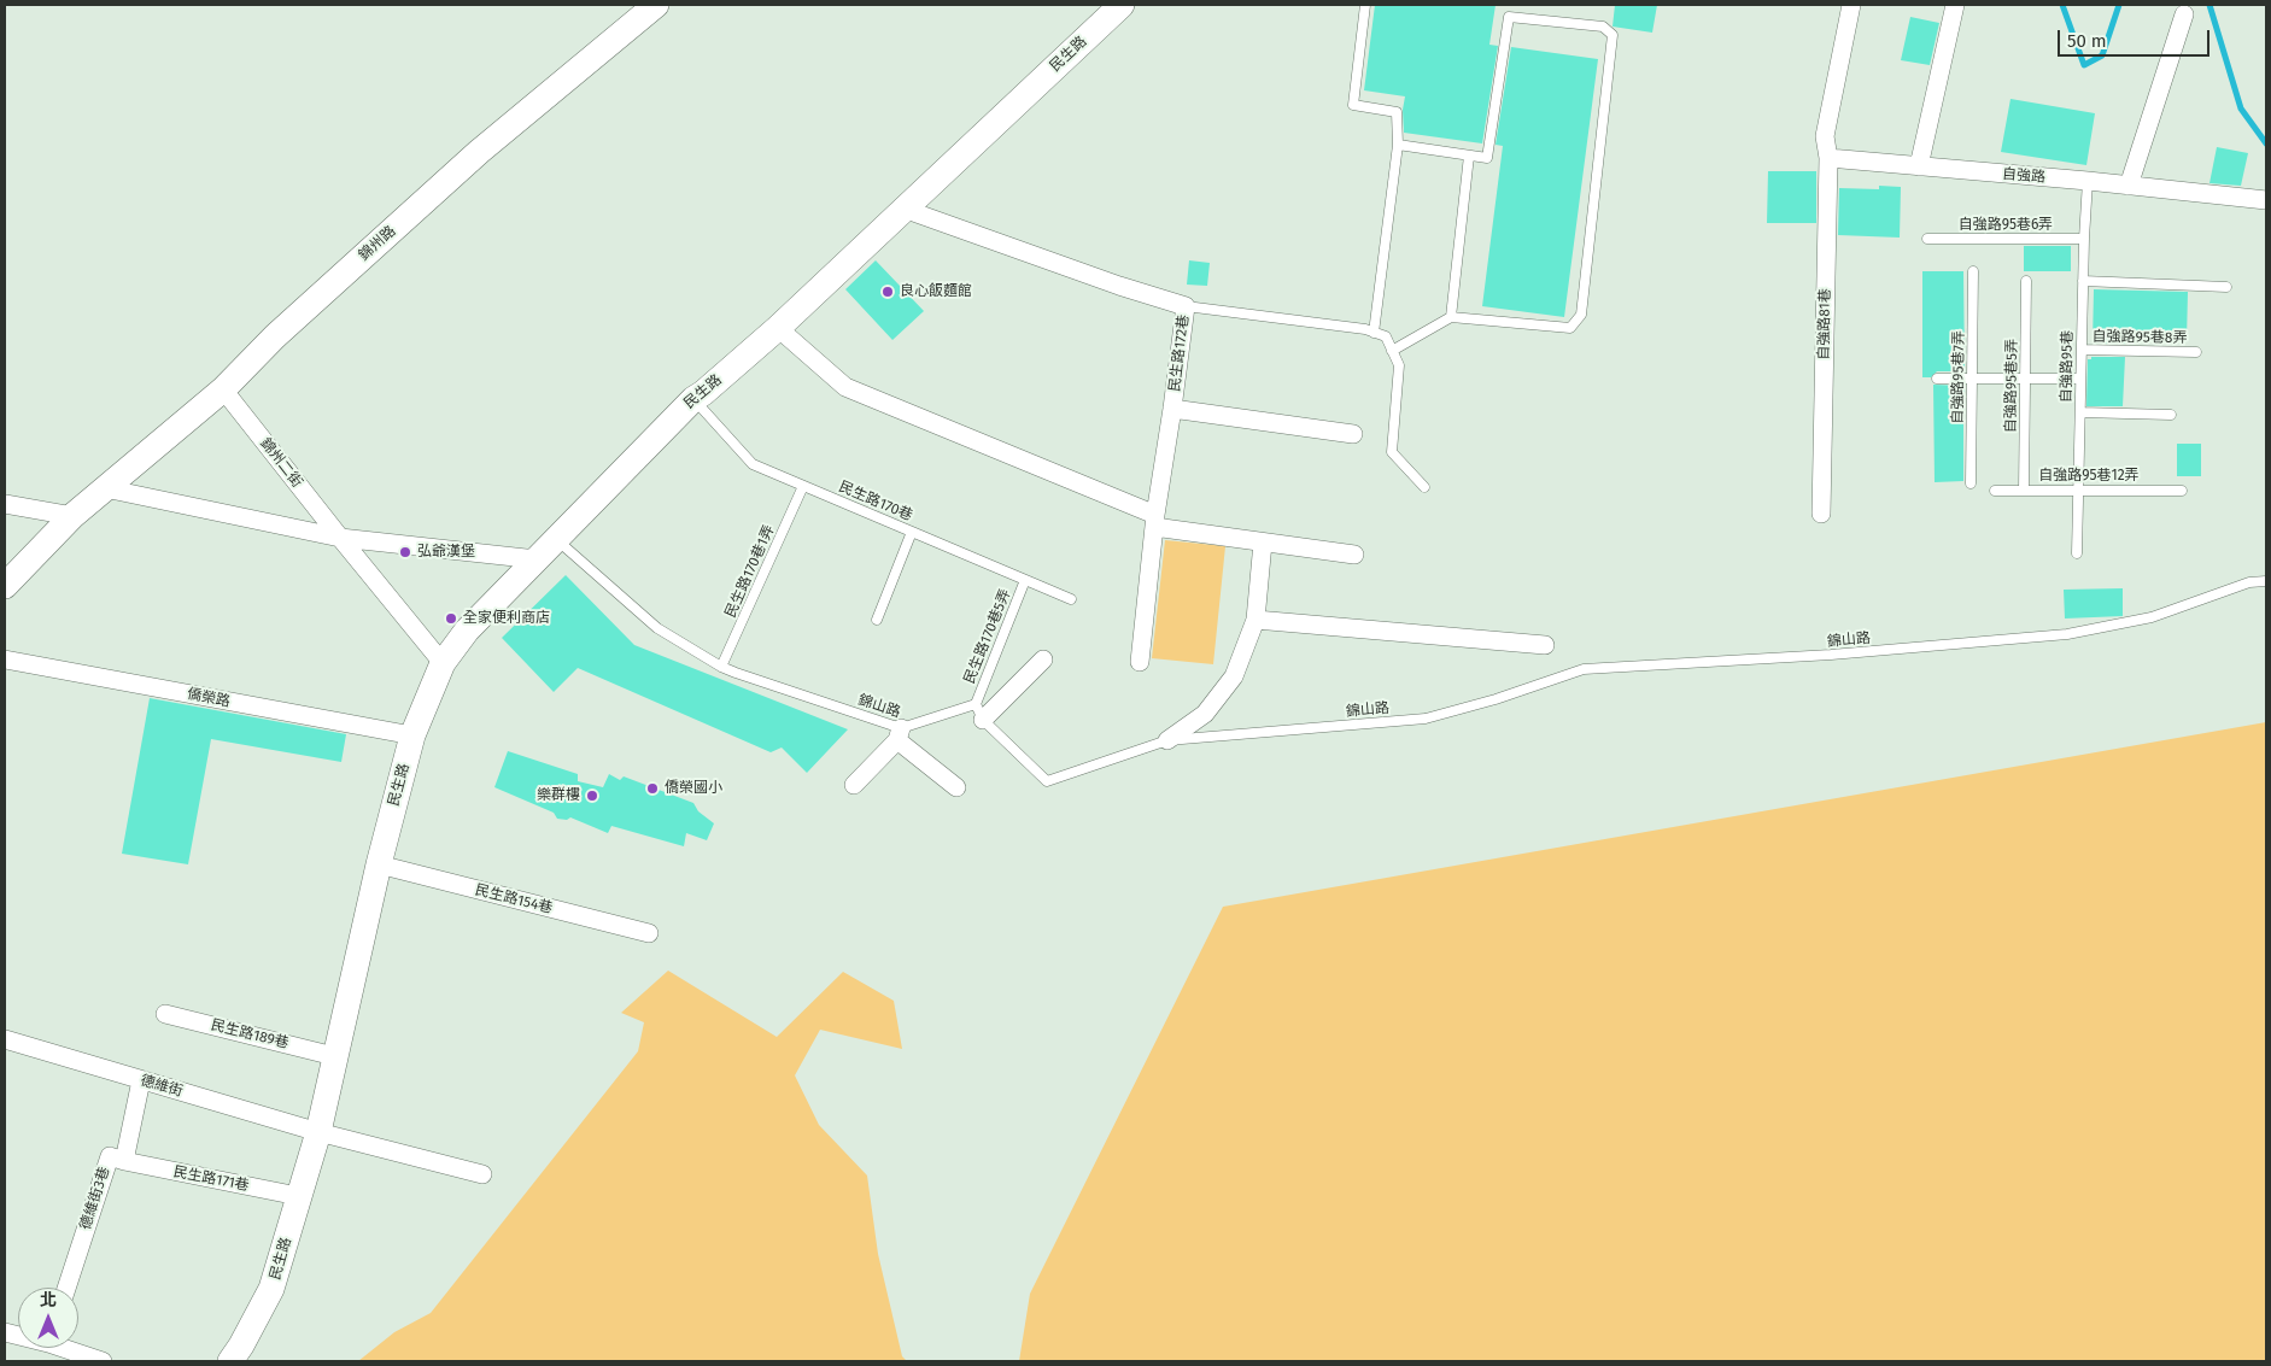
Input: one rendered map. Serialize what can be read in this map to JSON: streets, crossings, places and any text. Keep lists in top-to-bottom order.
{
  "streets": {
    "street": [
      "民生路",
      "自強路",
      "錦州路",
      "自強路81巷",
      "民生路172巷",
      "錦州二街",
      "僑榮路",
      "民生路154巷",
      "民生路189巷",
      "德維街",
      "民生路171巷",
      "德維街3巷"
    ],
    "lane": [
      "自強路95巷6弄",
      "自強路95巷8弄",
      "自強路95巷",
      "自強路95巷7弄",
      "自強路95巷5弄",
      "自強路95巷12弄",
      "民生路170巷",
      "民生路170巷1弄",
      "民生路170巷5弄",
      "錦山路"
    ]
  },
  "crossings": [
    ["民生路", "民生路172巷"],
    ["民生路", "民生路170巷"],
    ["民生路", "錦山路"],
    ["民生路", "僑榮路"],
    ["民生路", "民生路154巷"],
    ["民生路", "民生路189巷"],
    ["民生路", "德維街"],
    ["民生路", "民生路171巷"],
    ["自強路", "自強路81巷"],
    ["自強路", "自強路95巷"],
    ["自強路95巷6弄", "自強路95巷"],
    ["錦州路", "錦州二街"],
    ["自強路95巷8弄", "自強路95巷"],
    ["自強路95巷", "自強路95巷12弄"],
    ["自強路95巷5弄", "自強路95巷12弄"],
    ["民生路170巷", "民生路170巷1弄"],
    ["民生路170巷", "民生路170巷5弄"],
    ["民生路170巷1弄", "錦山路"],
    ["民生路170巷5弄", "錦山路"],
    ["德維街", "德維街3巷"],
    ["民生路171巷", "德維街3巷"]
  ],
  "places": [
    "良心飯麵館",
    "弘爺漢堡",
    "全家便利商店",
    "僑榮國小",
    "樂群樓"
  ],
  "scale_bar": "50 m",
  "north": "top"
}
